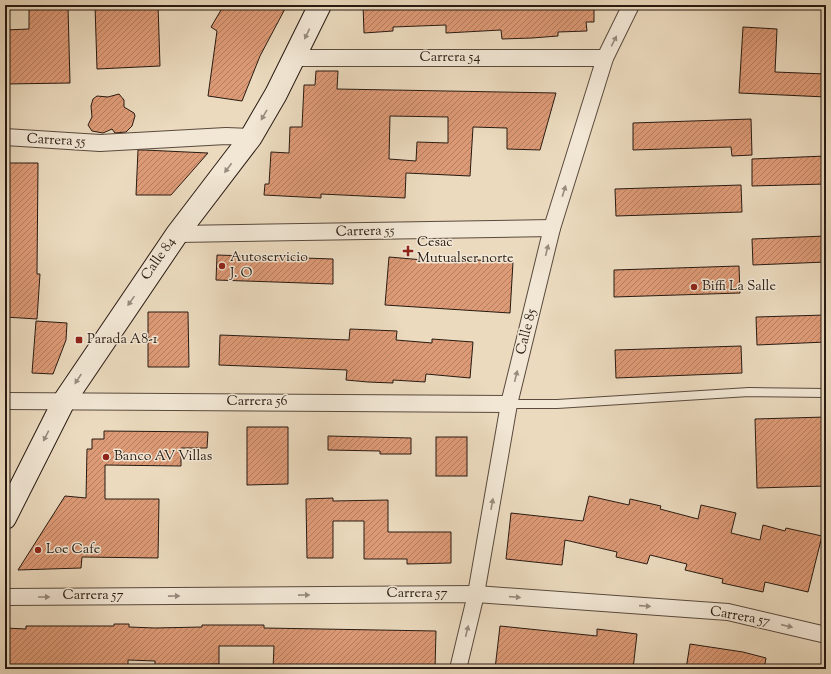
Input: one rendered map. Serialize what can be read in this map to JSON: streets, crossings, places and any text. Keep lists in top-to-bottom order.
{
  "streets": {
    "street": [
      "Carrera 54",
      "Carrera 55",
      "Calle 84",
      "Calle 85",
      "Carrera 56",
      "Carrera 57"
    ]
  },
  "crossings": [
    ["Carrera 54", "Calle 84"],
    ["Carrera 54", "Calle 85"],
    ["Carrera 55", "Calle 84"],
    ["Carrera 55", "Calle 85"],
    ["Calle 84", "Carrera 56"],
    ["Calle 85", "Carrera 56"],
    ["Calle 85", "Carrera 57"]
  ],
  "one_way": ["Calle 84", "Calle 85", "Carrera 57"],
  "places": {
    "health": ["Cesac Mutualser norte"],
    "other": [
      "Autoservicio J. O",
      "Biffi La Salle",
      "Banco AV Villas",
      "Loe Cafe"
    ],
    "transit": ["Parada A8-1"]
  }
}
